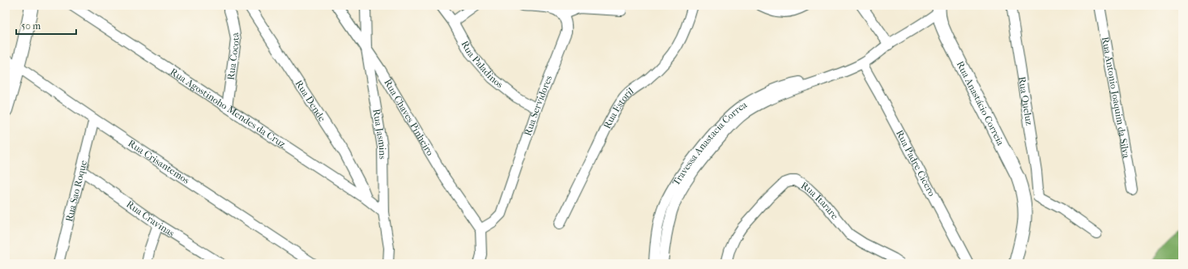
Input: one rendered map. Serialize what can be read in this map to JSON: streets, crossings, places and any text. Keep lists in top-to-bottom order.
{
  "streets": {
    "main road": ["Rua Anastácio Correia"],
    "street": [
      "Rua Cocota",
      "Rua Paladinos",
      "Rua Antonio Joaquim da Silva",
      "Rua Dende",
      "Rua Queluz",
      "Rua Servidores",
      "Rua Agostinoho Mendes da Cruz",
      "Rua Estoril",
      "Rua Chaves Pinheiro",
      "Rua Jasmins",
      "Travessa Anastacia Correa",
      "Rua Crisantemos",
      "Rua Padre Cicero",
      "Rua Sao Roque",
      "Rua Itarare",
      "Rua Cravinas"
    ]
  },
  "crossings": [
    ["Rua Cocota", "Rua Agostinoho Mendes da Cruz"],
    ["Rua Paladinos", "Rua Servidores"],
    ["Rua Dende", "Rua Agostinoho Mendes da Cruz"],
    ["Rua Anastácio Correia", "Travessa Anastacia Correa"],
    ["Rua Servidores", "Rua Chaves Pinheiro"],
    ["Rua Agostinoho Mendes da Cruz", "Rua Jasmins"],
    ["Rua Chaves Pinheiro", "Rua Jasmins"],
    ["Travessa Anastacia Correa", "Rua Padre Cicero"],
    ["Rua Crisantemos", "Rua Sao Roque"],
    ["Rua Sao Roque", "Rua Cravinas"]
  ],
  "scale_bar": "50 m"
}
